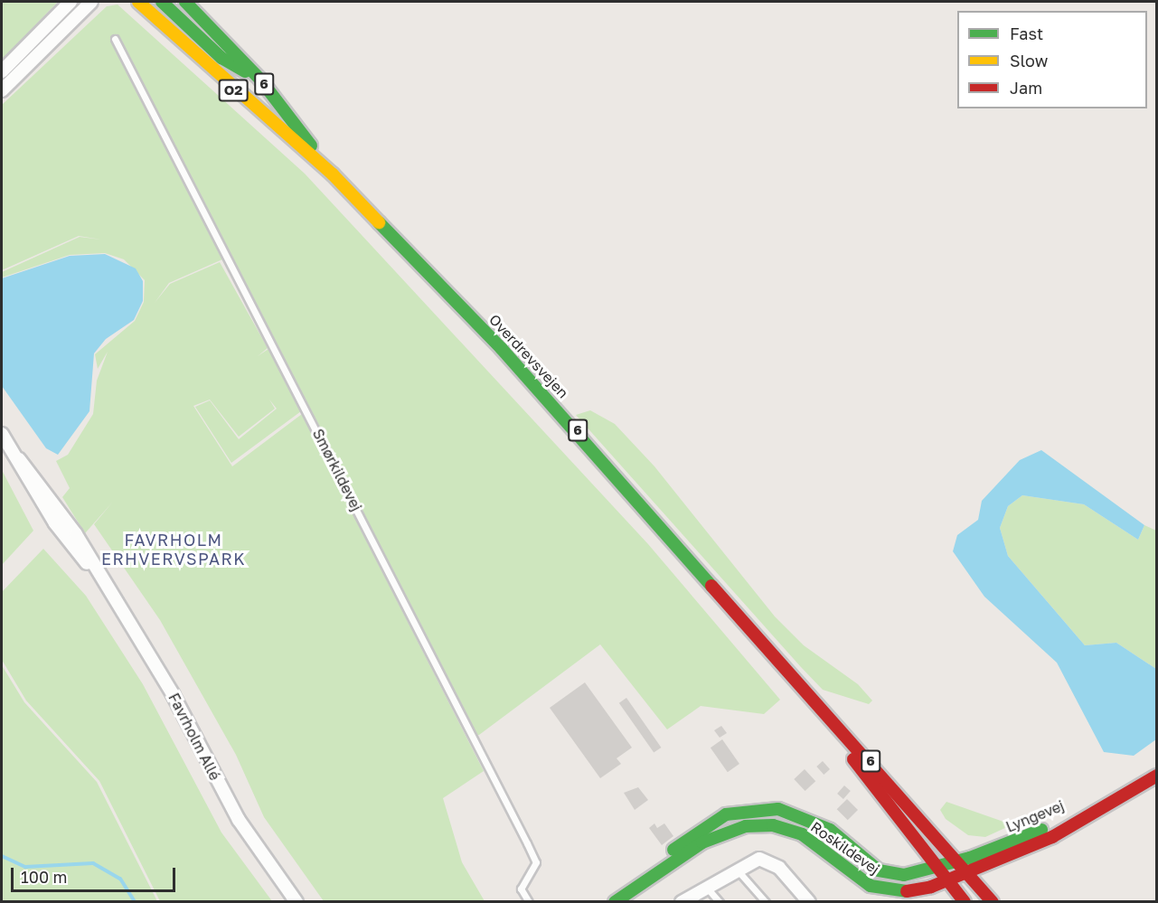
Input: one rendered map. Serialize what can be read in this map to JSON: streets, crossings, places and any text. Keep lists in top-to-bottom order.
{
  "streets": {
    "main road": [
      "6",
      "O2",
      "Overdrevsvejen",
      "Lyngevej",
      "Roskildevej"
    ],
    "street": ["Favrholm Allé"],
    "lane": ["Smørkildevej"]
  },
  "crossings": [
    ["Overdrevsvejen", "Lyngevej"],
    ["Overdrevsvejen", "Roskildevej"],
    ["Lyngevej", "Roskildevej"]
  ],
  "districts": ["FAVRHOLM ERHVERVSPARK"],
  "legend": ["Fast", "Slow", "Jam"],
  "scale_bar": "100 m"
}
